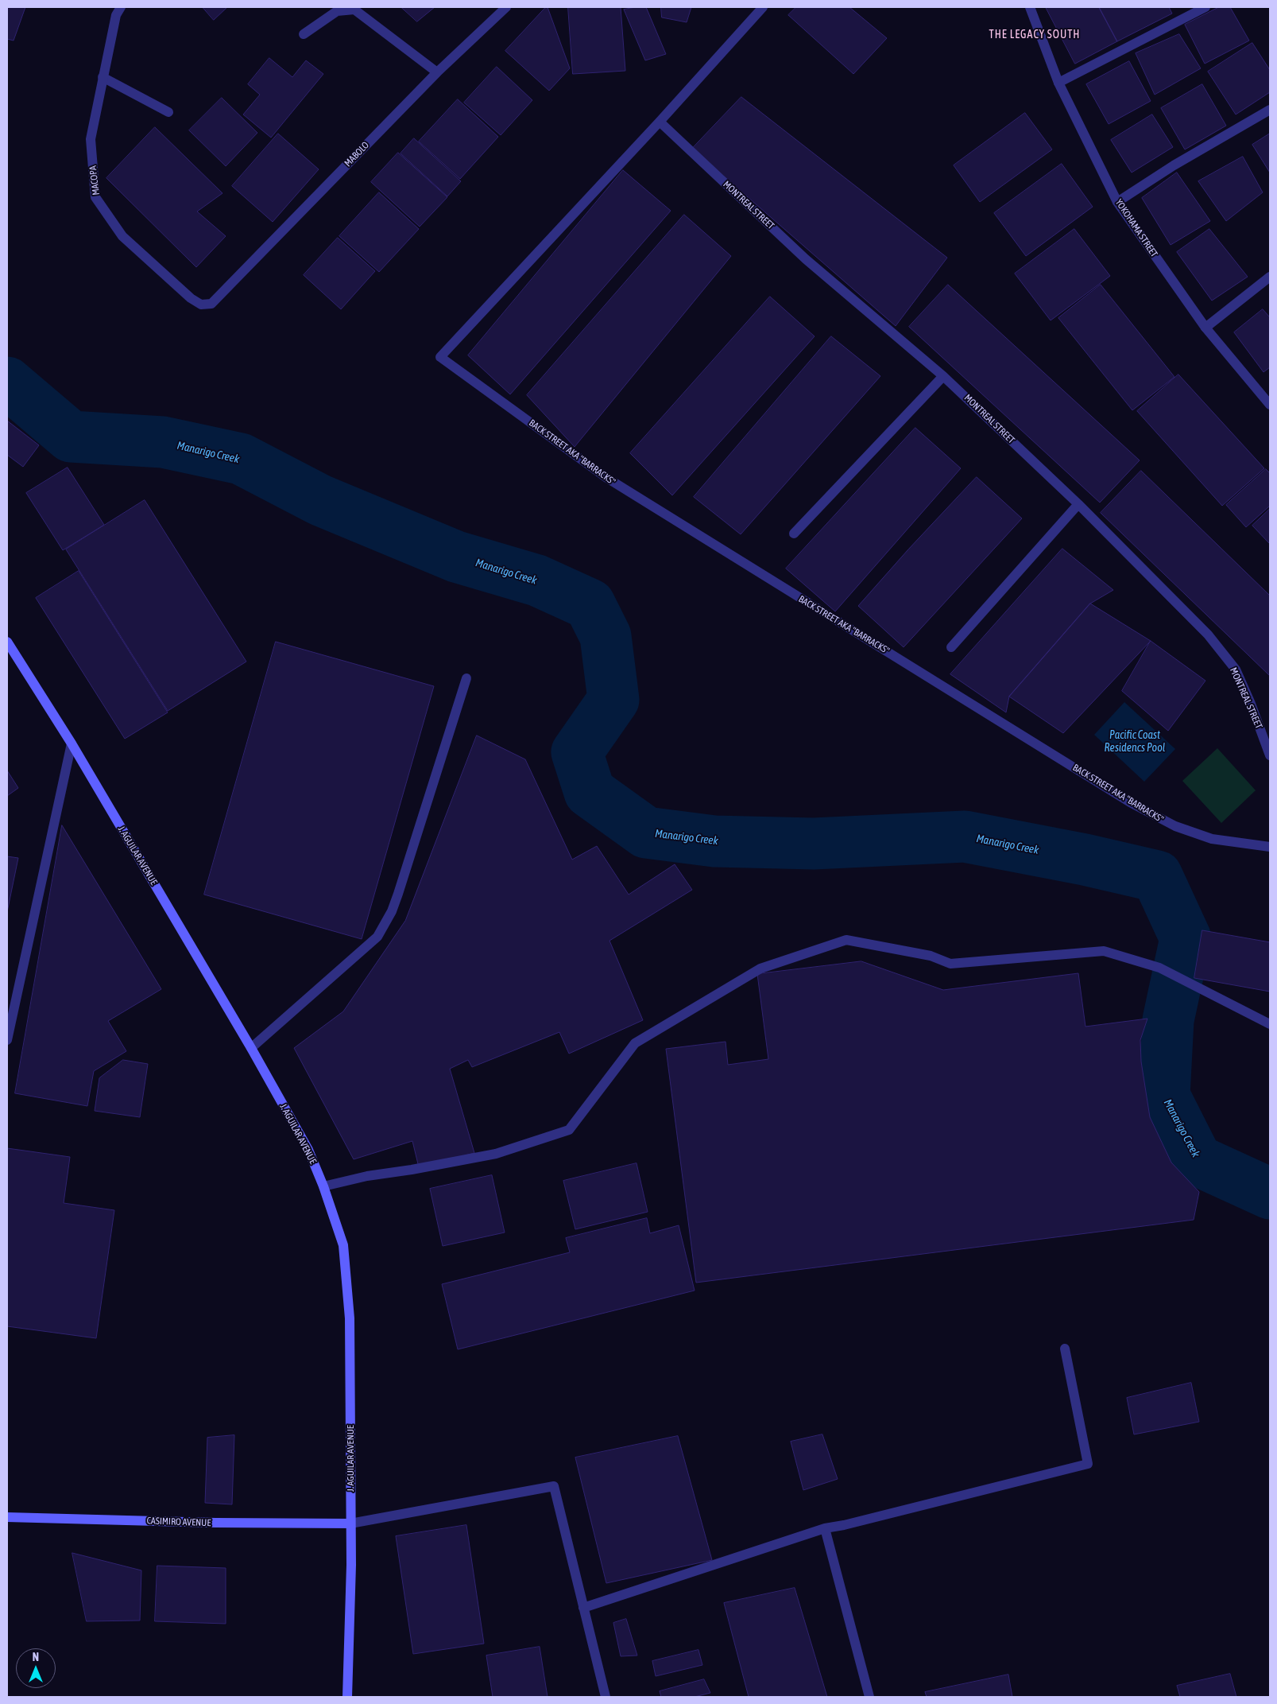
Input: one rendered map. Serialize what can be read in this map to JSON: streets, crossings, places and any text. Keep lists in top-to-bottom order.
{
  "streets": {
    "main road": ["J. AGUILAR AVENUE", "CASIMIRO AVENUE"],
    "street": [
      "MABOLO",
      "MACOPA",
      "MONTREAL STREET",
      "YOKOHAMA STREET",
      "BACK STREET AKA \"BARRACKS\""
    ]
  },
  "crossings": [
    ["MABOLO", "MACOPA"],
    ["MONTREAL STREET", "BACK STREET AKA \"BARRACKS\""],
    ["J. AGUILAR AVENUE", "CASIMIRO AVENUE"]
  ],
  "districts": ["THE LEGACY SOUTH"],
  "water": ["Manarigo Creek", "Pacific Coast Residencs Pool"],
  "north": "top"
}
